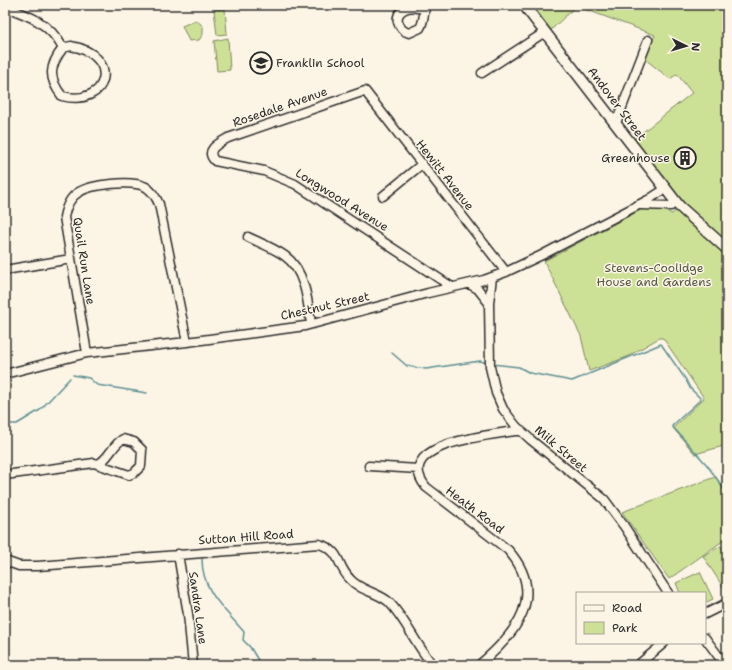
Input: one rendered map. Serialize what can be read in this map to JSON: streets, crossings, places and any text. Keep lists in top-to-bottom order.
{
  "streets": {
    "main road": ["Andover Street"],
    "street": [
      "Rosedale Avenue",
      "Hewitt Avenue",
      "Longwood Avenue",
      "Quail Run Lane",
      "Chestnut Street",
      "Milk Street",
      "Heath Road",
      "Sutton Hill Road",
      "Sandra Lane"
    ]
  },
  "crossings": [
    ["Andover Street", "Chestnut Street"],
    ["Rosedale Avenue", "Hewitt Avenue"],
    ["Rosedale Avenue", "Longwood Avenue"],
    ["Hewitt Avenue", "Chestnut Street"],
    ["Longwood Avenue", "Chestnut Street"],
    ["Quail Run Lane", "Chestnut Street"],
    ["Chestnut Street", "Milk Street"],
    ["Sutton Hill Road", "Sandra Lane"]
  ],
  "parks": ["Stevens-Coolidge House and Gardens"],
  "places": {
    "school or university": ["Franklin School"],
    "building": ["Greenhouse"]
  },
  "legend": ["Road", "Park"],
  "north": "right"
}
